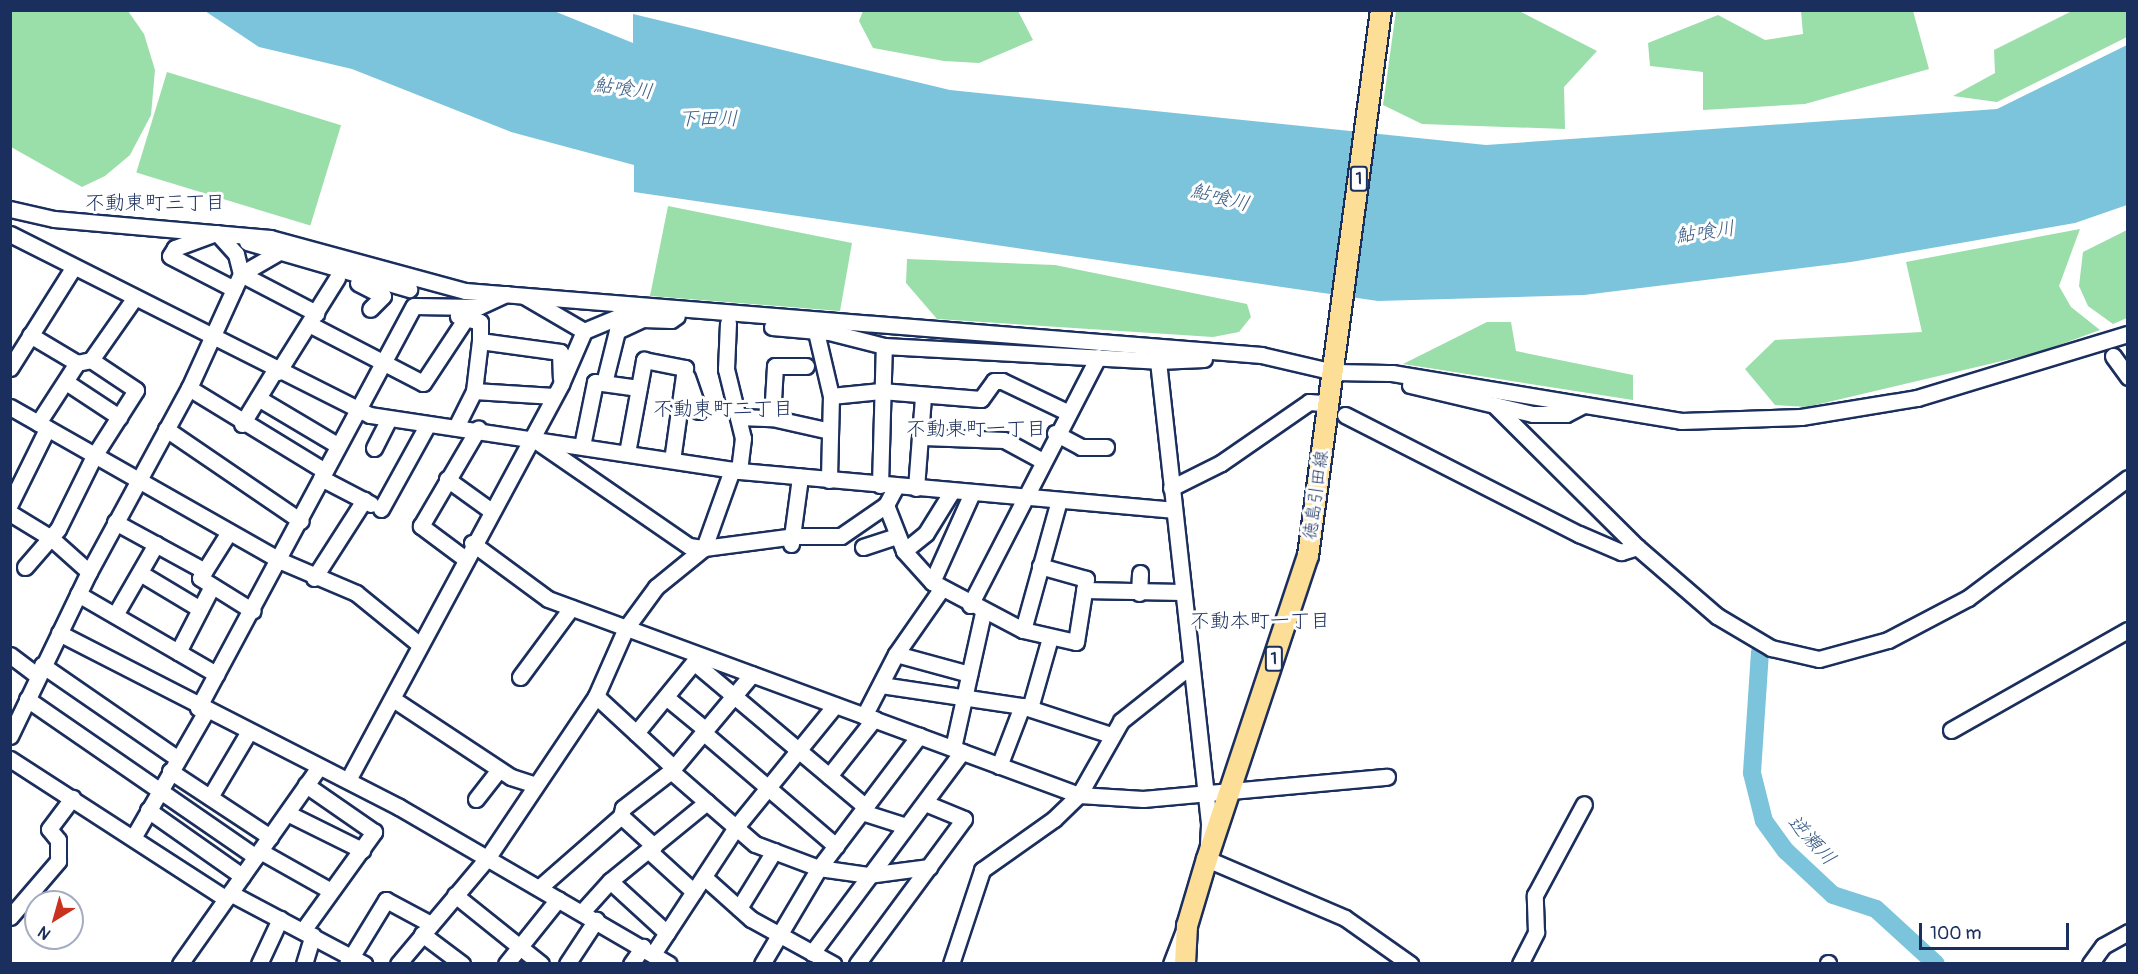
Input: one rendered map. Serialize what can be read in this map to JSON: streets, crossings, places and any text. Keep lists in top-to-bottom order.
{
  "streets": {
    "main road": ["1", "徳島引田線"]
  },
  "districts": [
    "不動東町三丁目",
    "不動東町二丁目",
    "不動東町一丁目",
    "不動本町一丁目"
  ],
  "water": ["鮎喰川", "下田川", "逆瀬川"],
  "scale_bar": "100 m",
  "north": "bottom left"
}
